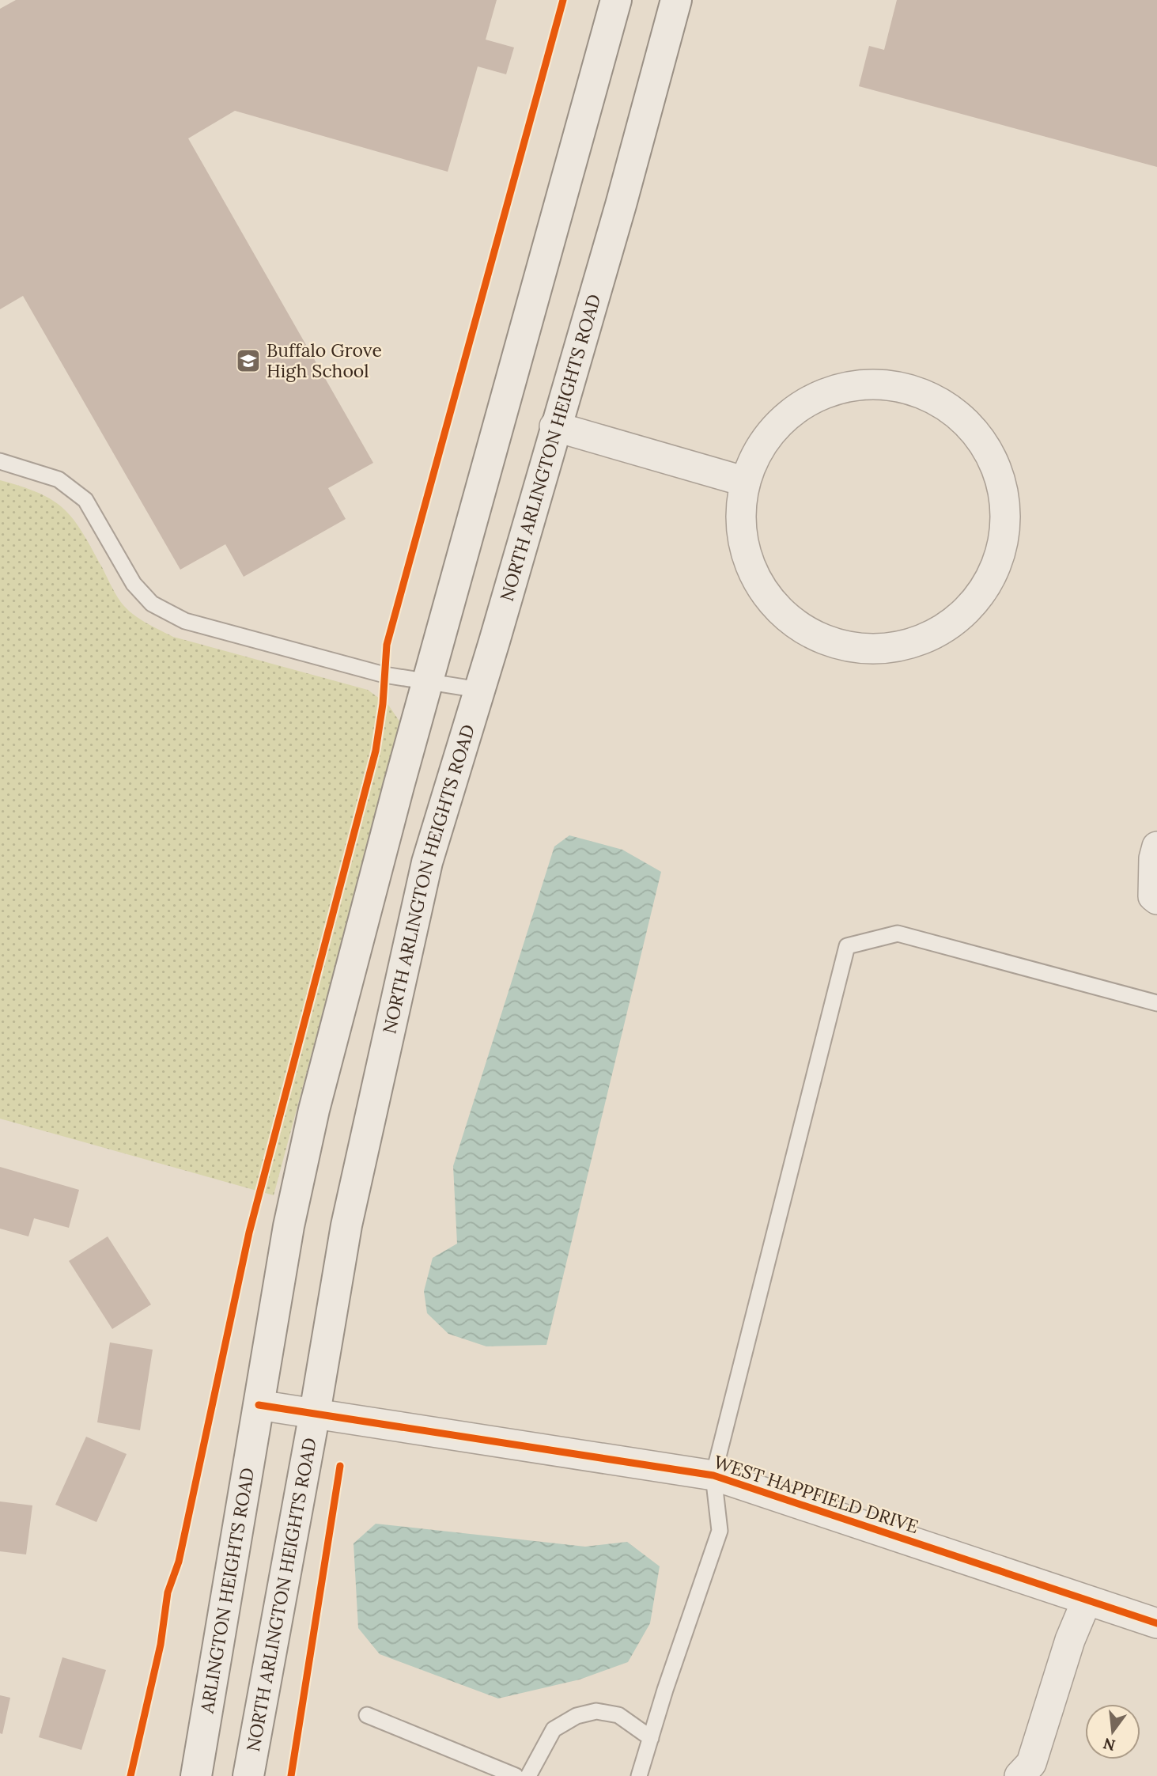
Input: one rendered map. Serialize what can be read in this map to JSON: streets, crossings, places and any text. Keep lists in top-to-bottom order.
{
  "streets": {
    "main road": ["NORTH ARLINGTON HEIGHTS ROAD", "ARLINGTON HEIGHTS ROAD"],
    "street": ["WEST HAPPFIELD DRIVE"]
  },
  "crossings": [
    ["NORTH ARLINGTON HEIGHTS ROAD", "WEST HAPPFIELD DRIVE"],
    ["WEST HAPPFIELD DRIVE", "ARLINGTON HEIGHTS ROAD"]
  ],
  "places": {
    "school or university": ["Buffalo Grove High School"]
  },
  "north": "bottom"
}
